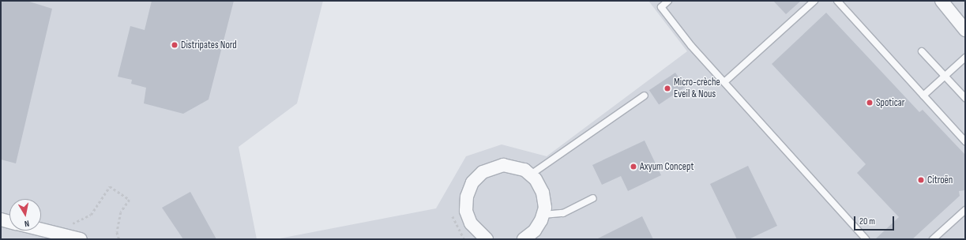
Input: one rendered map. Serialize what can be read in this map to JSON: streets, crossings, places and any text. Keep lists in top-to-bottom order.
{
  "places": [
    "Distripates Nord",
    "Micro-crèche Eveil & Nous",
    "Spoticar",
    "Axyum Concept",
    "Citroën"
  ],
  "scale_bar": "20 m",
  "north": "bottom"
}
